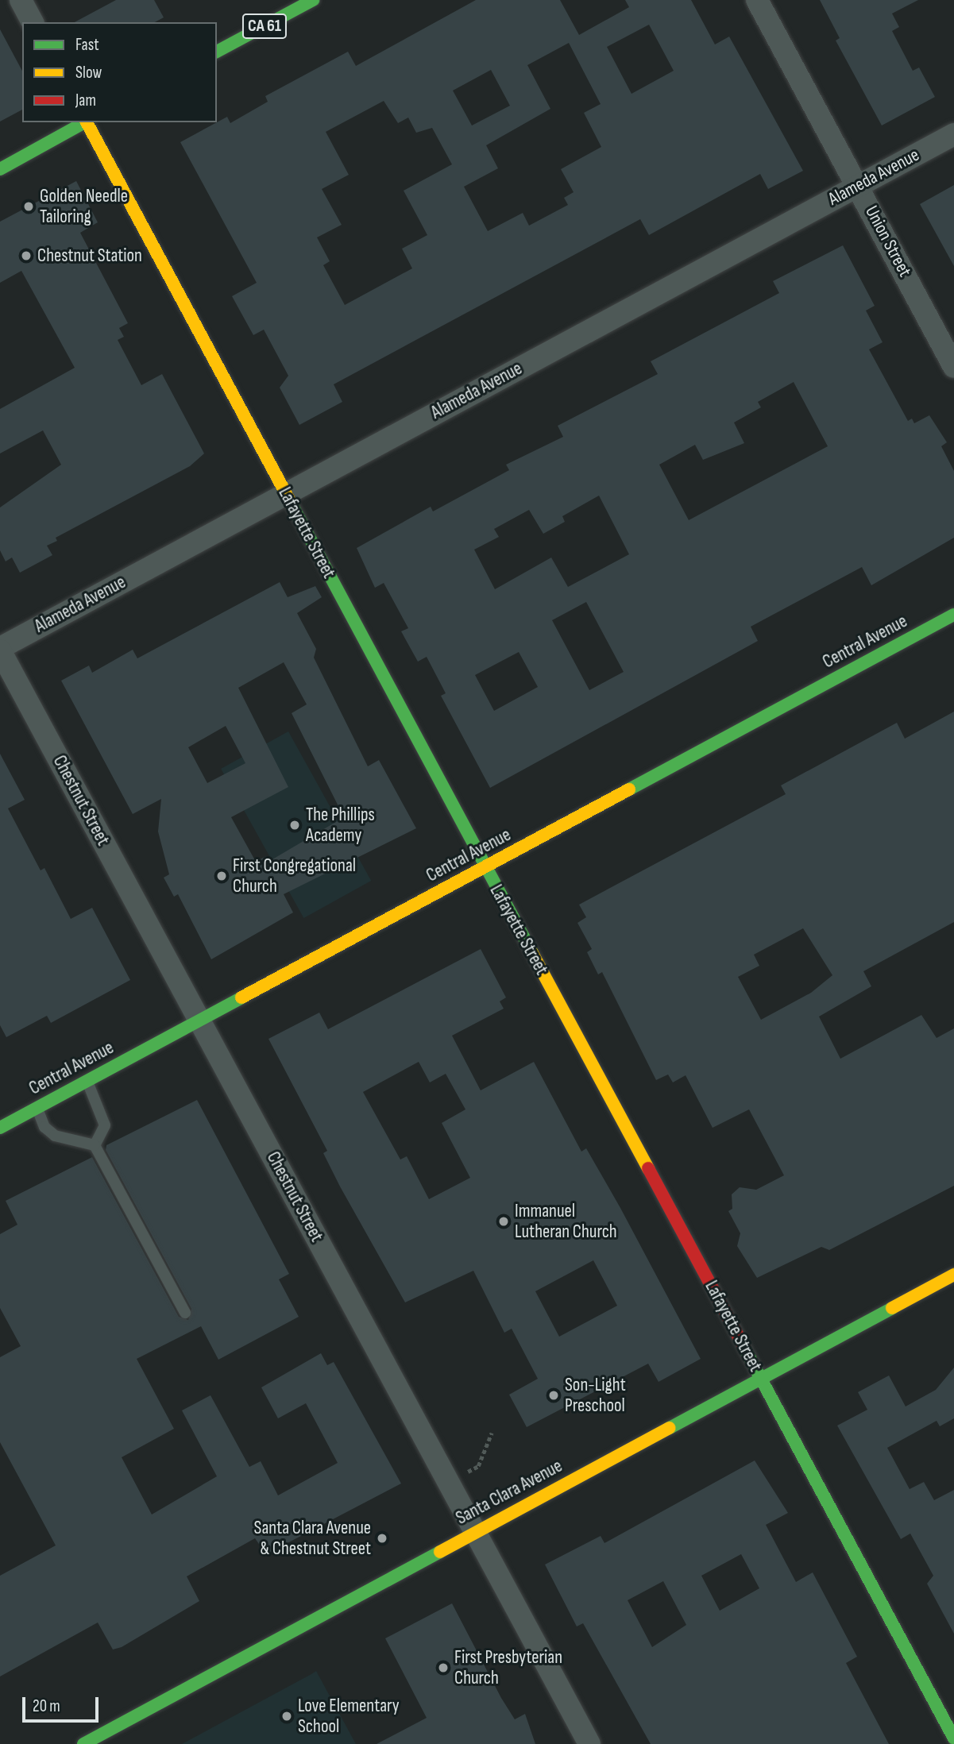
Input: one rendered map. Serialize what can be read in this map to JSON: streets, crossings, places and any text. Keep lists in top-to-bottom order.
{
  "streets": {
    "street": [
      "CA 61",
      "Alameda Avenue",
      "Union Street",
      "Lafayette Street",
      "Central Avenue",
      "Chestnut Street",
      "Santa Clara Avenue"
    ]
  },
  "crossings": [
    ["Alameda Avenue", "Union Street"],
    ["Alameda Avenue", "Lafayette Street"],
    ["Alameda Avenue", "Chestnut Street"],
    ["Lafayette Street", "Central Avenue"],
    ["Lafayette Street", "Santa Clara Avenue"],
    ["Central Avenue", "Chestnut Street"],
    ["Chestnut Street", "Santa Clara Avenue"]
  ],
  "places": [
    "Golden Needle Tailoring",
    "Chestnut Station",
    "The Phillips Academy",
    "First Congregational Church",
    "Immanuel Lutheran Church",
    "Son-Light Preschool",
    "Santa Clara Avenue & Chestnut Street",
    "First Presbyterian Church",
    "Love Elementary School"
  ],
  "legend": ["Fast", "Slow", "Jam"],
  "scale_bar": "20 m"
}
